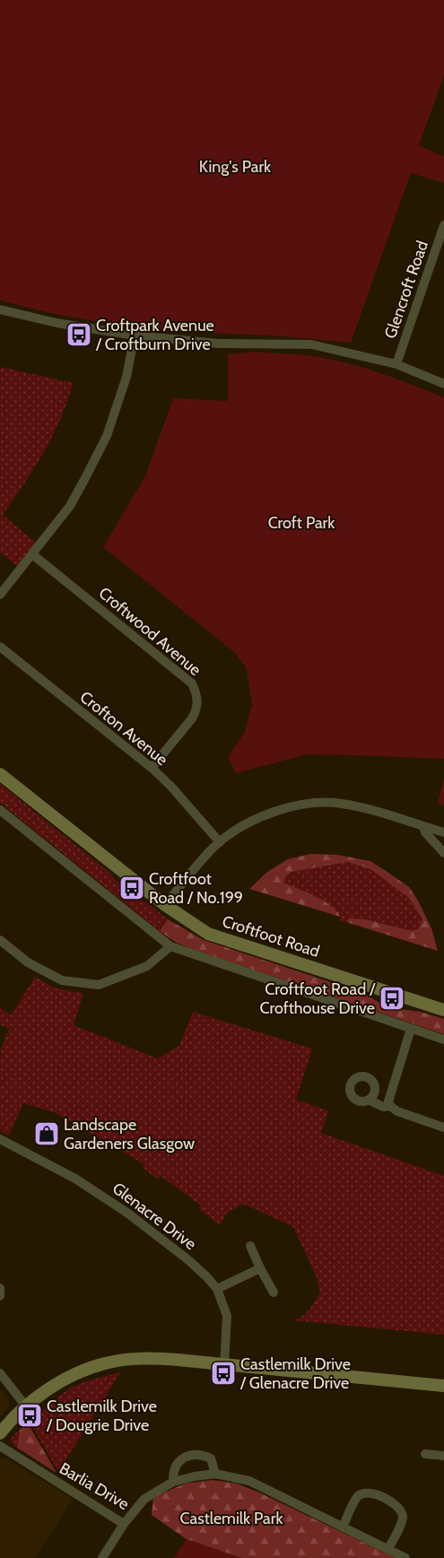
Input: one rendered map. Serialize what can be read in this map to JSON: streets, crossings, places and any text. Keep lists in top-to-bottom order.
{
  "streets": {
    "street": [
      "Glencroft Road",
      "Croftwood Avenue",
      "Crofton Avenue",
      "Croftfoot Road",
      "Glenacre Drive",
      "Barlia Drive"
    ]
  },
  "crossings": [
    ["Croftwood Avenue", "Crofton Avenue"]
  ],
  "parks": ["King's Park", "Croft Park", "Castlemilk Park"],
  "places": {
    "bus stop": [
      "Croftpark Avenue / Croftburn Drive",
      "Croftfoot Road / No.199",
      "Croftfoot Road / Crofthouse Drive",
      "Castlemilk Drive / Glenacre Drive",
      "Castlemilk Drive / Dougrie Drive"
    ],
    "shop": ["Landscape Gardeners Glasgow"]
  }
}
